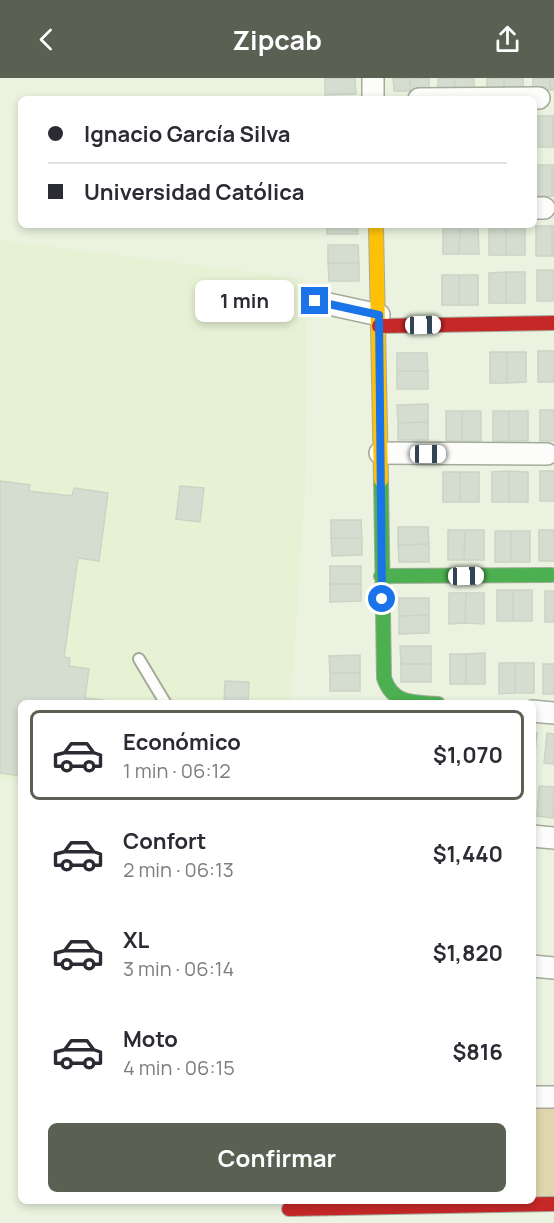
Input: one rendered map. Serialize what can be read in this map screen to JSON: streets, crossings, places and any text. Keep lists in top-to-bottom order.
{
  "page": {
    "header": "Zipcab",
    "banner": ["Ignacio García Silva", "Universidad Católica"],
    "bubble": "1 min",
    "list": [
      {
        "name": "Económico",
        "note": "1 min · 06:12",
        "value": "$1,070"
      },
      {
        "name": "Confort",
        "note": "2 min · 06:13",
        "value": "$1,440"
      },
      {
        "name": "XL",
        "note": "3 min · 06:14",
        "value": "$1,820"
      },
      {
        "name": "Moto",
        "note": "4 min · 06:15",
        "value": "$816"
      }
    ],
    "buttons": "Confirmar"
  }
}
